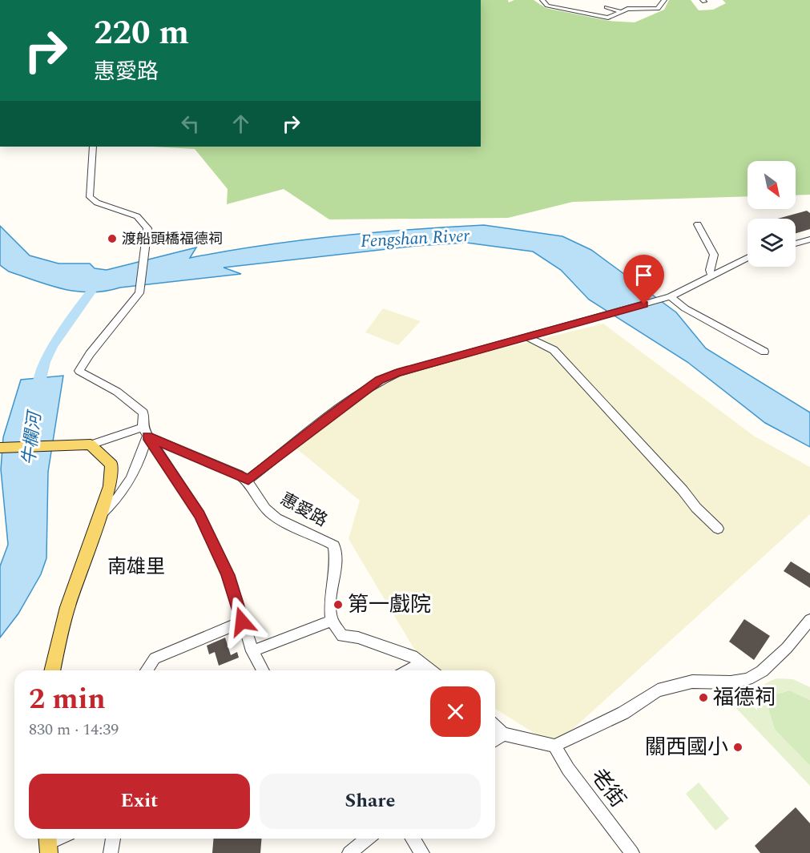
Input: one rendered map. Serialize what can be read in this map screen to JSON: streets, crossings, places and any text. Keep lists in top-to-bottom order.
{
  "streets": {
    "street": ["惠愛路", "老街"]
  },
  "districts": ["南雄里"],
  "water": ["Fengshan River", "牛欄河"],
  "places": [
    "渡船頭橋福德祠",
    "第一戲院",
    "福德祠",
    "關西國小"
  ],
  "north": "bottom right",
  "page": {
    "turn": ["220 m", "惠愛路"],
    "heading": ["2 min", "830 m · 14:39"],
    "buttons": ["Exit", "Share"]
  }
}
